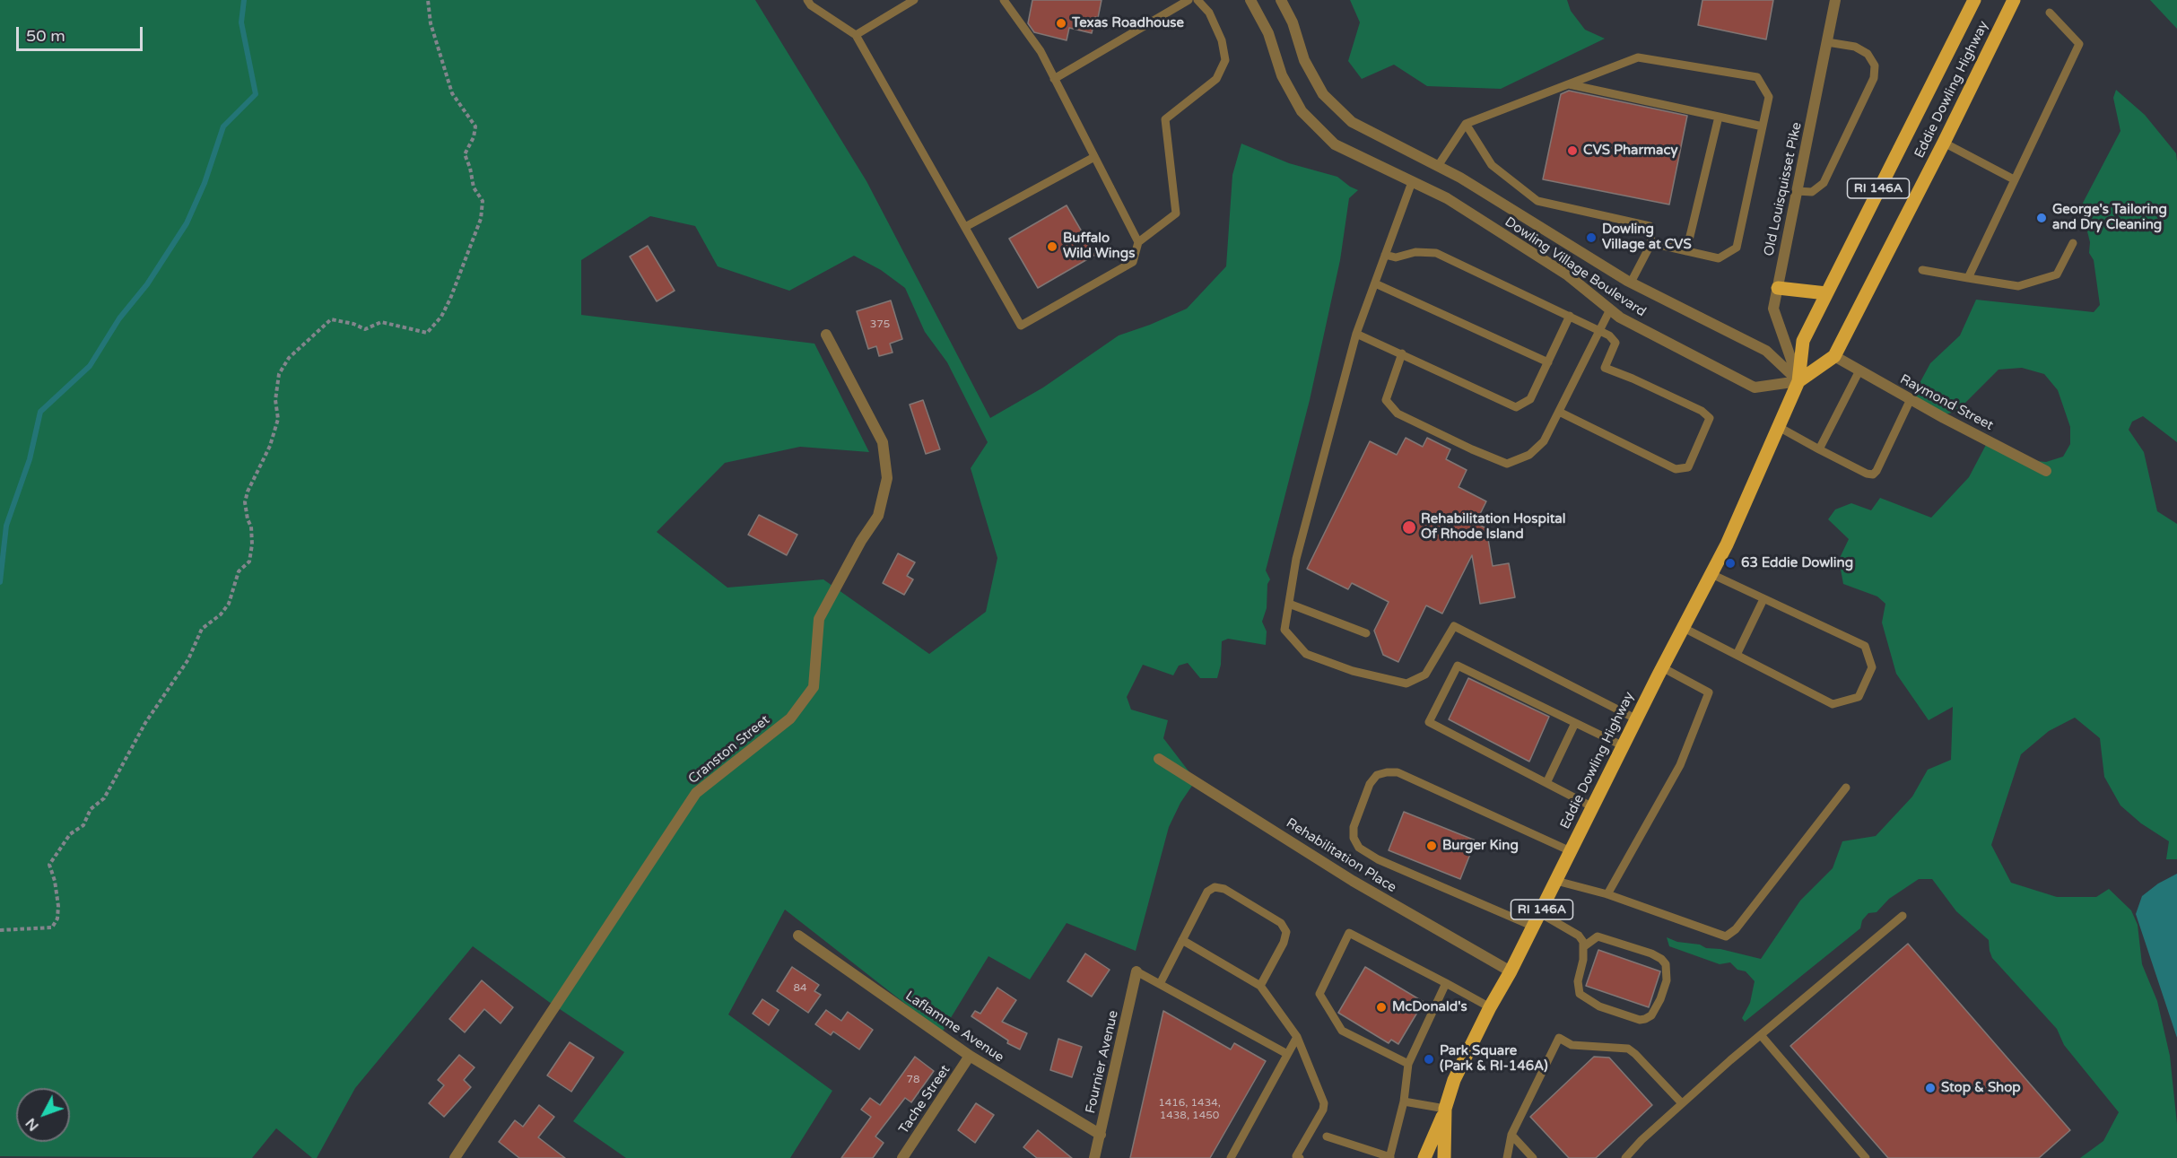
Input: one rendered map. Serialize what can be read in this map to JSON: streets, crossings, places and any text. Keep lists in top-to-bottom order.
{
  "streets": {
    "main road": ["Eddie Dowling Highway", "RI 146A"],
    "street": [
      "Old Louisquisset Pike",
      "Dowling Village Boulevard",
      "Raymond Street",
      "Cranston Street",
      "Rehabilitation Place",
      "Laflamme Avenue",
      "Fournier Avenue",
      "Tache Street"
    ]
  },
  "crossings": [
    ["Eddie Dowling Highway", "Old Louisquisset Pike"],
    ["Eddie Dowling Highway", "Dowling Village Boulevard"],
    ["Eddie Dowling Highway", "Raymond Street"],
    ["Eddie Dowling Highway", "Rehabilitation Place"],
    ["Old Louisquisset Pike", "Dowling Village Boulevard"],
    ["Laflamme Avenue", "Fournier Avenue"],
    ["Laflamme Avenue", "Tache Street"]
  ],
  "places": [
    "Texas Roadhouse",
    "CVS Pharmacy",
    "George's Tailoring and Dry Cleaning",
    "Dowling Village at CVS",
    "Buffalo Wild Wings",
    "Rehabilitation Hospital Of Rhode Island",
    "63 Eddie Dowling",
    "Burger King",
    "McDonald's",
    "Park Square (Park & RI-146A)",
    "Stop & Shop"
  ],
  "house_numbers": [
    "375",
    "84",
    "78",
    "1416, 1434, 1438, 1450"
  ],
  "scale_bar": "50 m",
  "north": "bottom left"
}
